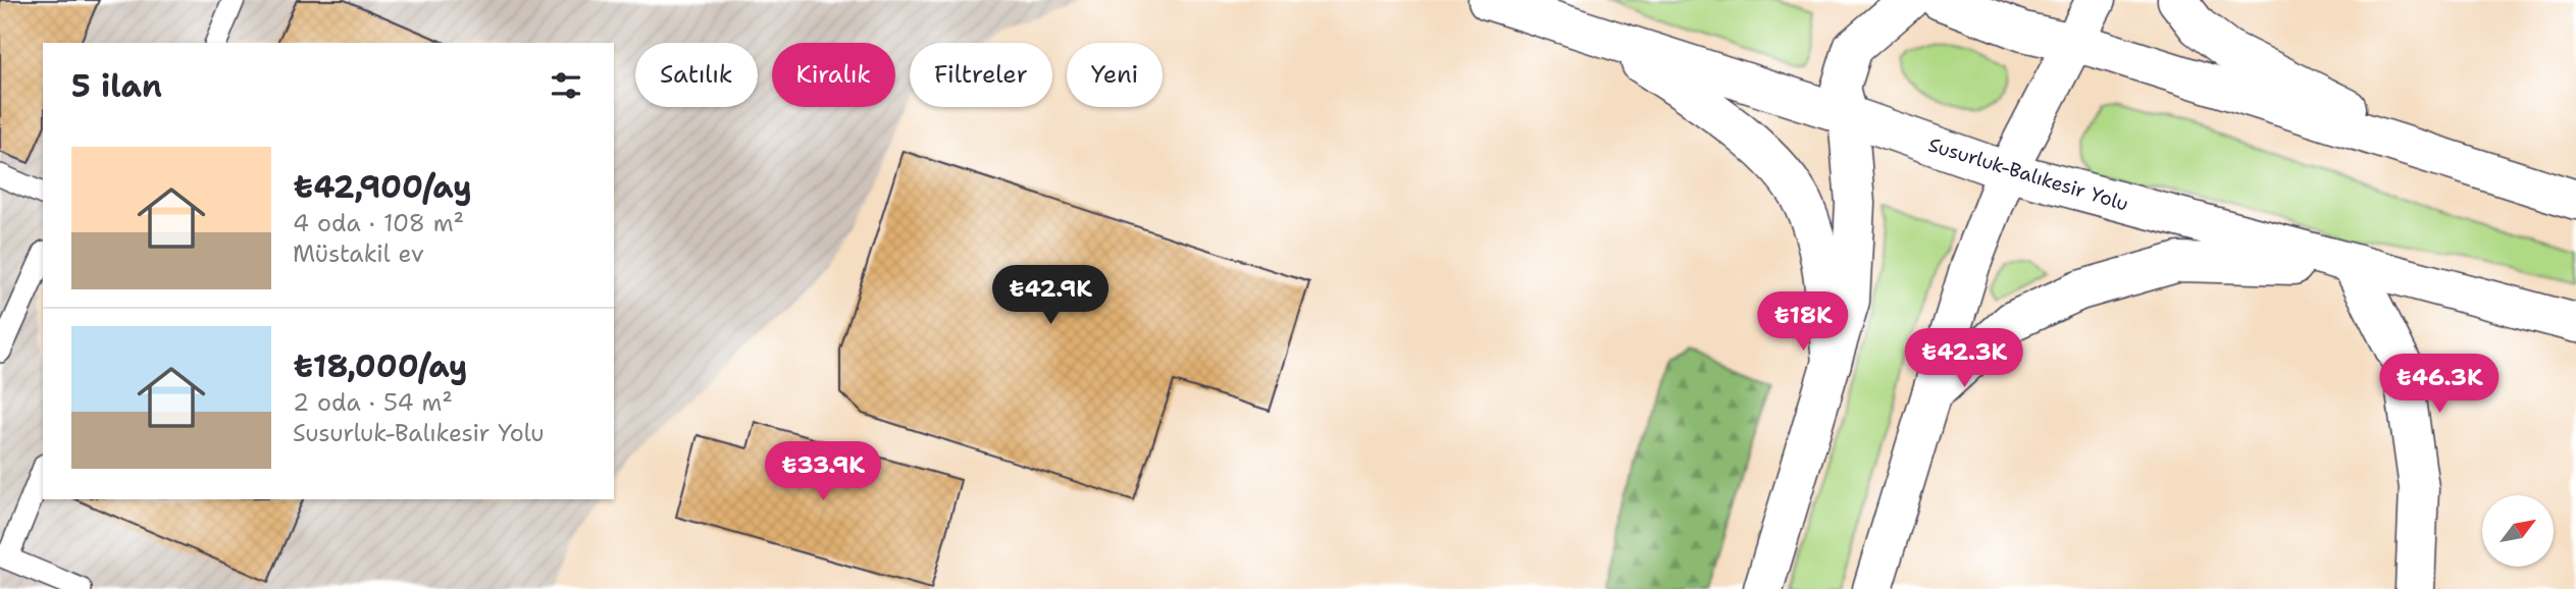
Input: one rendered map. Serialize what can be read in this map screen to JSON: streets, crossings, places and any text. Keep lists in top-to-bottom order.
{
  "streets": {
    "main road": ["Susurluk-Balıkesir Yolu"]
  },
  "north": "top right",
  "page": {
    "chip": [
      "Satılık",
      "Kiralık",
      "Filtreler",
      "Yeni"
    ],
    "heading": "5 ilan",
    "list": [
      {
        "name": "₺42,900/ay",
        "note": "4 oda · 108 m² · Müstakil ev"
      },
      {
        "name": "₺18,000/ay",
        "note": "2 oda · 54 m² · Susurluk-Balıkesir Yolu"
      }
    ],
    "price": [
      "₺42.9K",
      "₺18K",
      "₺42.3K",
      "₺46.3K",
      "₺33.9K"
    ]
  }
}
